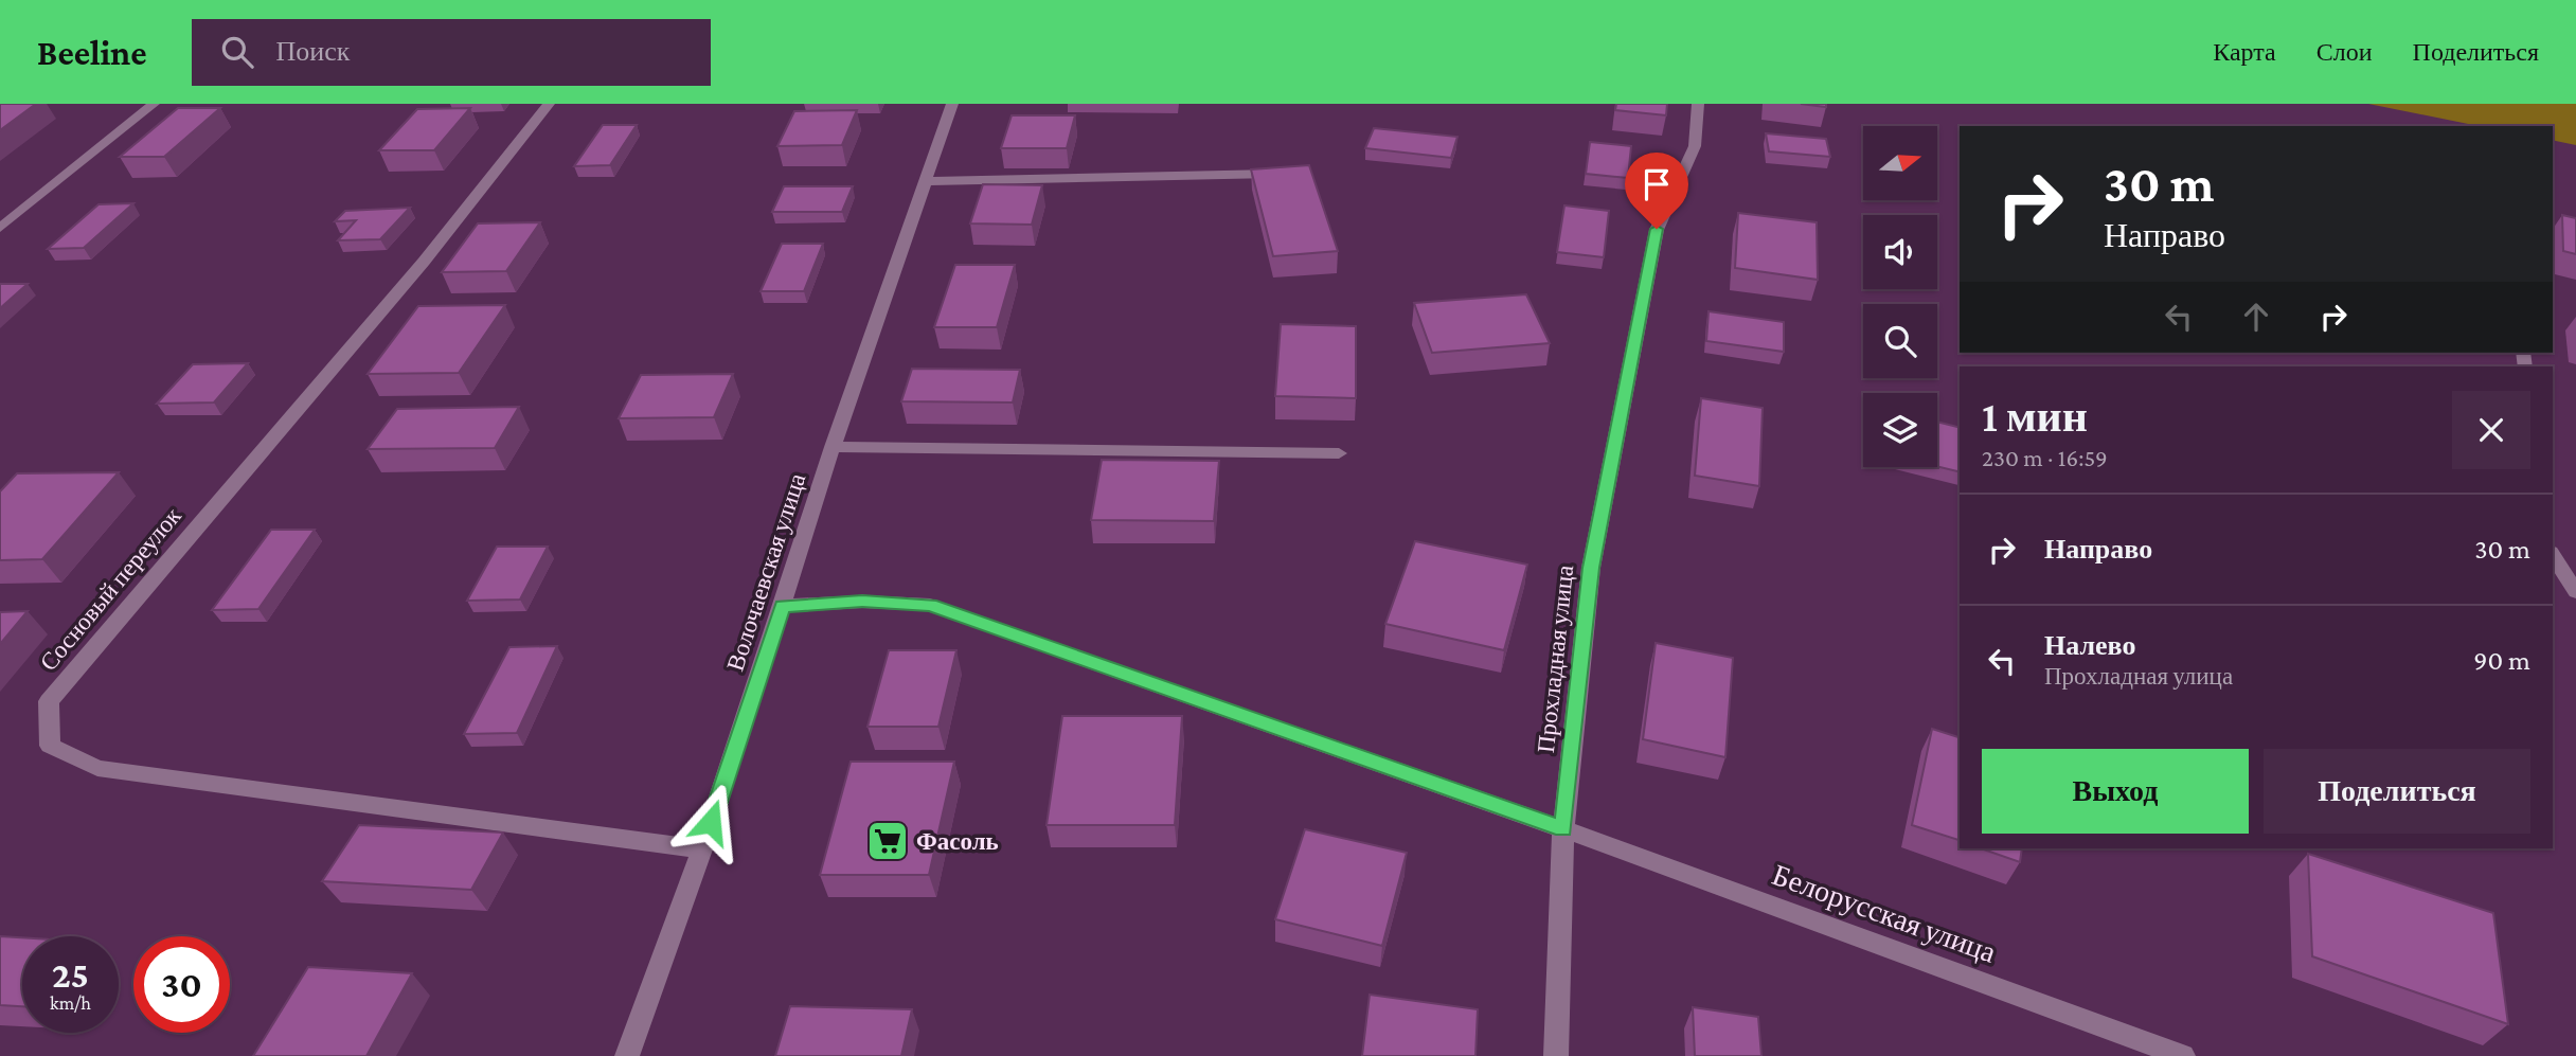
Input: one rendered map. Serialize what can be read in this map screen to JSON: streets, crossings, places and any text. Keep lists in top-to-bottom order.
{
  "streets": {
    "street": [
      "Волочаевская улица",
      "Сосновый переулок",
      "Прохладная улица",
      "Белорусская улица"
    ]
  },
  "crossings": [
    ["Волочаевская улица", "Сосновый переулок"],
    ["Волочаевская улица", "Белорусская улица"],
    ["Прохладная улица", "Белорусская улица"]
  ],
  "places": {
    "supermarket": ["Фасоль"]
  },
  "north": "right",
  "page": {
    "header": "Beeline",
    "search": "Поиск",
    "nav": ["Карта", "Слои", "Поделиться"],
    "turn": ["30 m", "Направо"],
    "heading": ["1 мин", "230 m · 16:59"],
    "list": [
      {
        "name": "Направо",
        "value": "30 m"
      },
      {
        "name": "Налево",
        "note": "Прохладная улица",
        "value": "90 m"
      }
    ],
    "buttons": ["Выход", "Поделиться"],
    "speed": "25 km/h",
    "limit": "30"
  }
}
